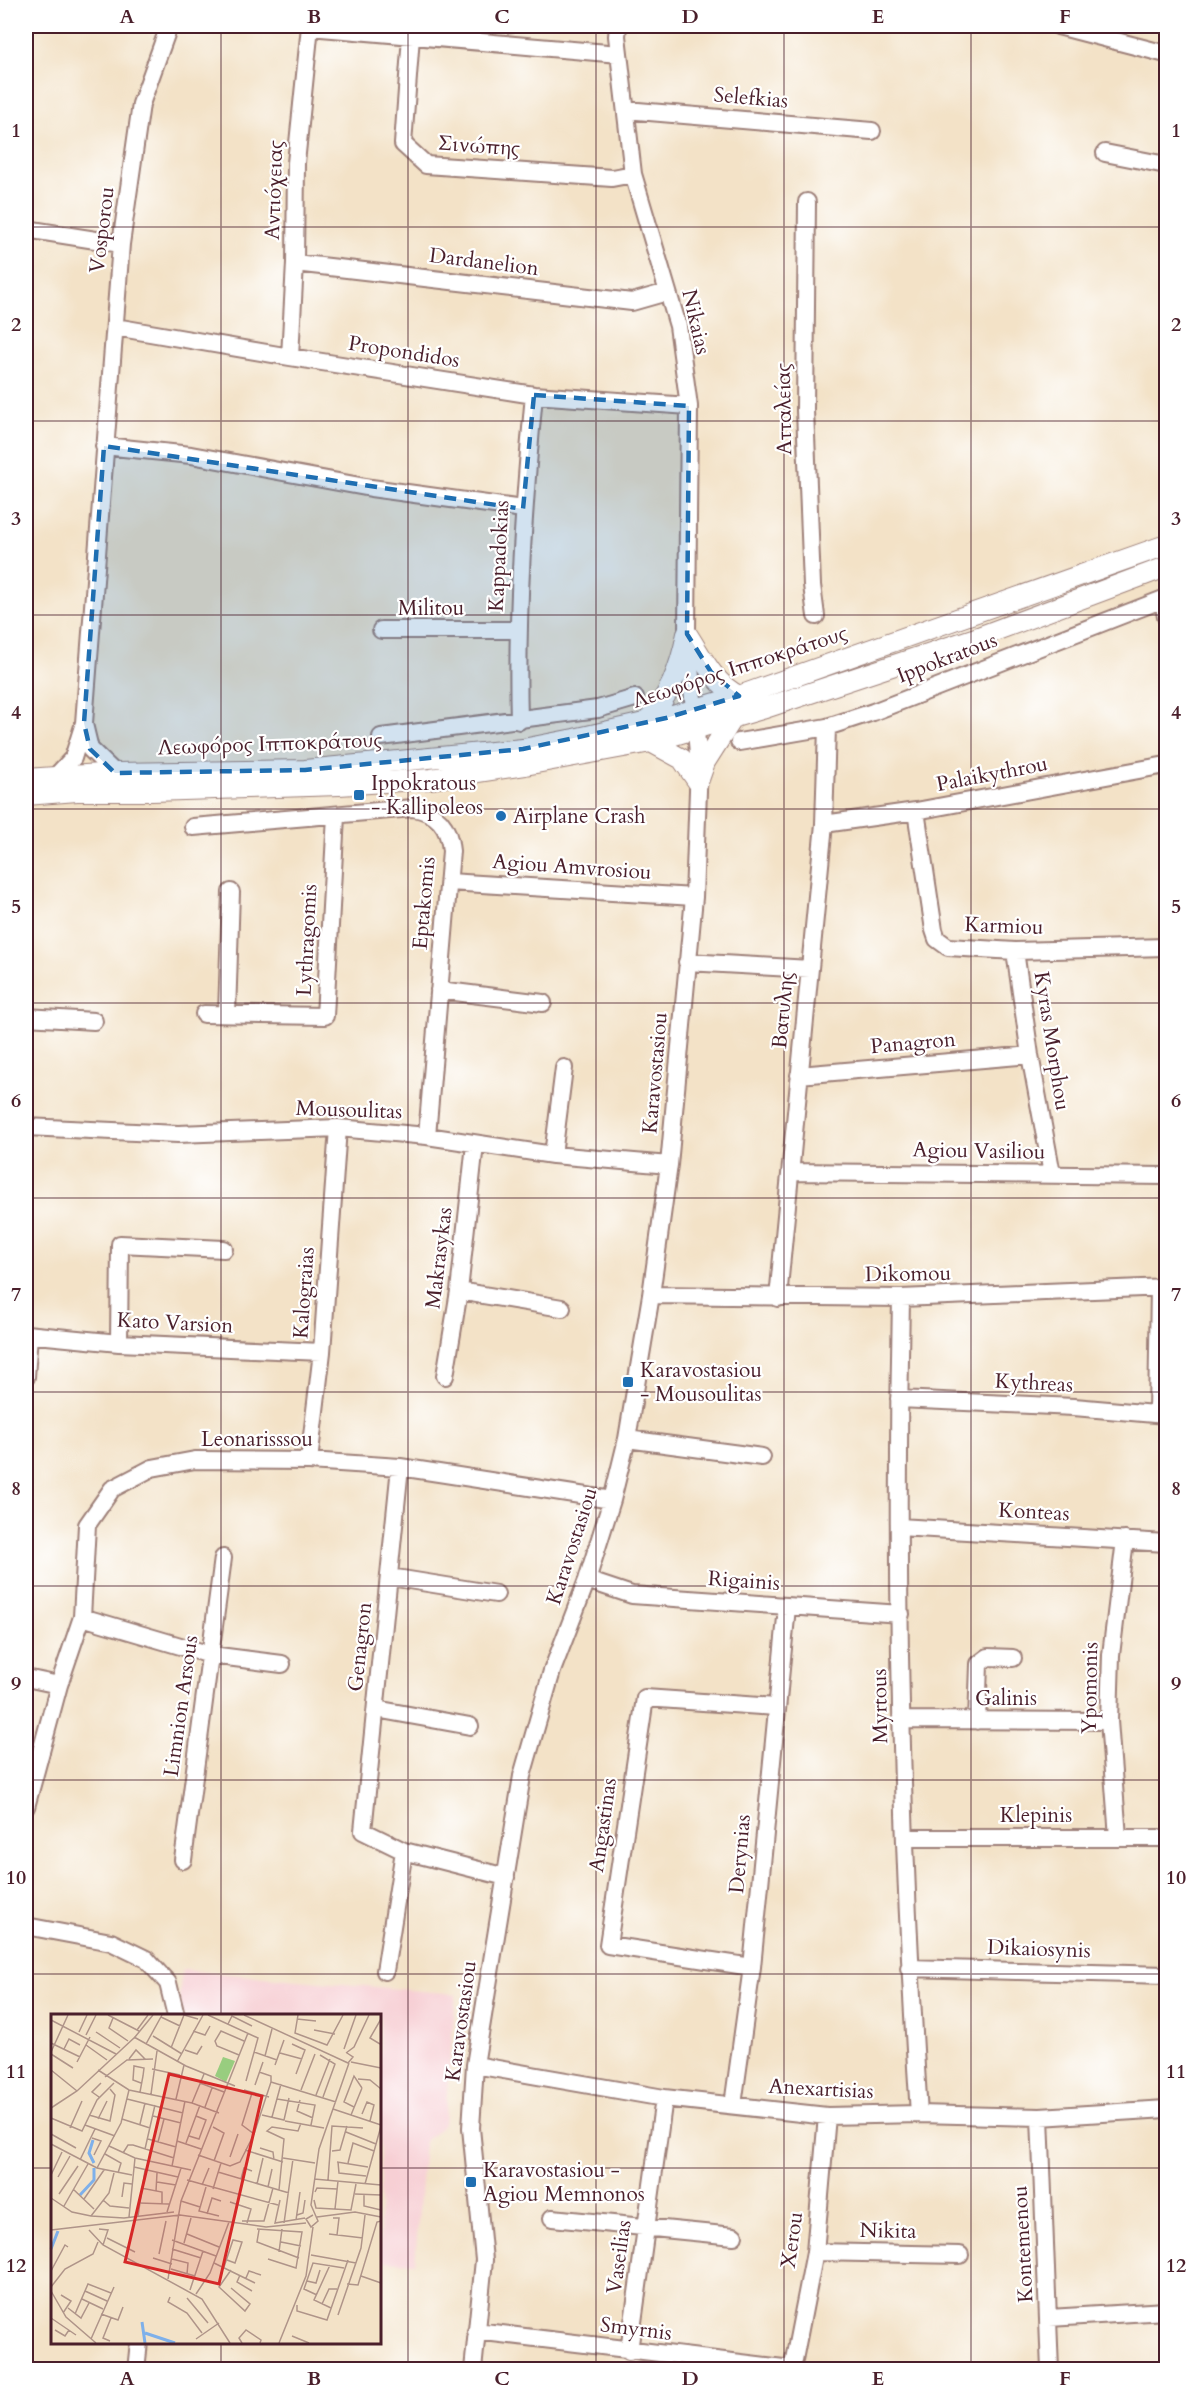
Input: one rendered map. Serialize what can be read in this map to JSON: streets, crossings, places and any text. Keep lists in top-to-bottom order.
{
  "streets": {
    "main road": ["Λεωφόρος Ιπποκράτους"],
    "street": [
      "Selefkias",
      "Σινώπης",
      "Αντιόχειας",
      "Vosporou",
      "Dardanelion",
      "Nikaias",
      "Propondidos",
      "Ατταλείας",
      "Kappadokias",
      "Militou",
      "Ippokratous",
      "Palaikythrou",
      "Agiou Amvrosiou",
      "Eptakomis",
      "Karmiou",
      "Lythragomis",
      "Βατυλης",
      "Kyras Morphou",
      "Panagron",
      "Karavostasiou",
      "Mousoulitas",
      "Agiou Vasiliou",
      "Makrasykas",
      "Dikomou",
      "Kalograias",
      "Kato Varsion",
      "Kythreas",
      "Leonarisssou",
      "Konteas",
      "Rigainis",
      "Genagron",
      "Ypomonis",
      "Galinis",
      "Limnion Arsous",
      "Myrtous",
      "Klepinis",
      "Angastinas",
      "Derynias",
      "Dikaiosynis",
      "Anexartisias",
      "Nikita",
      "Xerou",
      "Kontemenou",
      "Vaseilias",
      "Smyrnis"
    ]
  },
  "crossings": [
    ["Selefkias", "Nikaias"],
    ["Σινώπης", "Nikaias"],
    ["Αντιόχειας", "Dardanelion"],
    ["Αντιόχειας", "Propondidos"],
    ["Vosporou", "Propondidos"],
    ["Dardanelion", "Nikaias"],
    ["Nikaias", "Propondidos"],
    ["Nikaias", "Λεωφόρος Ιπποκράτους"],
    ["Nikaias", "Karavostasiou"],
    ["Propondidos", "Kappadokias"],
    ["Kappadokias", "Militou"],
    ["Ippokratous", "Βατυλης"],
    ["Λεωφόρος Ιπποκράτους", "Karavostasiou"],
    ["Palaikythrou", "Karmiou"],
    ["Palaikythrou", "Βατυλης"],
    ["Agiou Amvrosiou", "Eptakomis"],
    ["Agiou Amvrosiou", "Karavostasiou"],
    ["Eptakomis", "Lythragomis"],
    ["Eptakomis", "Mousoulitas"],
    ["Karmiou", "Kyras Morphou"],
    ["Βατυλης", "Panagron"],
    ["Βατυλης", "Agiou Vasiliou"],
    ["Βατυλης", "Dikomou"],
    ["Kyras Morphou", "Panagron"],
    ["Kyras Morphou", "Agiou Vasiliou"],
    ["Karavostasiou", "Mousoulitas"],
    ["Karavostasiou", "Dikomou"],
    ["Karavostasiou", "Leonarisssou"],
    ["Karavostasiou", "Rigainis"],
    ["Karavostasiou", "Anexartisias"],
    ["Karavostasiou", "Smyrnis"],
    ["Mousoulitas", "Makrasykas"],
    ["Mousoulitas", "Kalograias"],
    ["Dikomou", "Myrtous"],
    ["Kalograias", "Kato Varsion"],
    ["Kalograias", "Leonarisssou"],
    ["Kythreas", "Myrtous"],
    ["Leonarisssou", "Genagron"],
    ["Konteas", "Ypomonis"],
    ["Konteas", "Myrtous"],
    ["Rigainis", "Myrtous"],
    ["Rigainis", "Derynias"],
    ["Ypomonis", "Galinis"],
    ["Ypomonis", "Klepinis"],
    ["Galinis", "Myrtous"],
    ["Myrtous", "Klepinis"],
    ["Myrtous", "Dikaiosynis"],
    ["Myrtous", "Anexartisias"],
    ["Angastinas", "Derynias"],
    ["Derynias", "Anexartisias"],
    ["Anexartisias", "Xerou"],
    ["Anexartisias", "Kontemenou"],
    ["Anexartisias", "Vaseilias"],
    ["Nikita", "Xerou"],
    ["Xerou", "Smyrnis"],
    ["Vaseilias", "Smyrnis"]
  ],
  "places": {
    "transit": ["Ippokratous - Kallipoleos", "Karavostasiou - Mousoulitas", "Karavostasiou - Agiou Memnonos"],
    "other": ["Airplane Crash"]
  },
  "grid": {
    "columns": [
      "A",
      "B",
      "C",
      "D",
      "E",
      "F"
    ],
    "rows": [
      "1",
      "2",
      "3",
      "4",
      "5",
      "6",
      "7",
      "8",
      "9",
      "10",
      "11",
      "12"
    ]
  }
}
